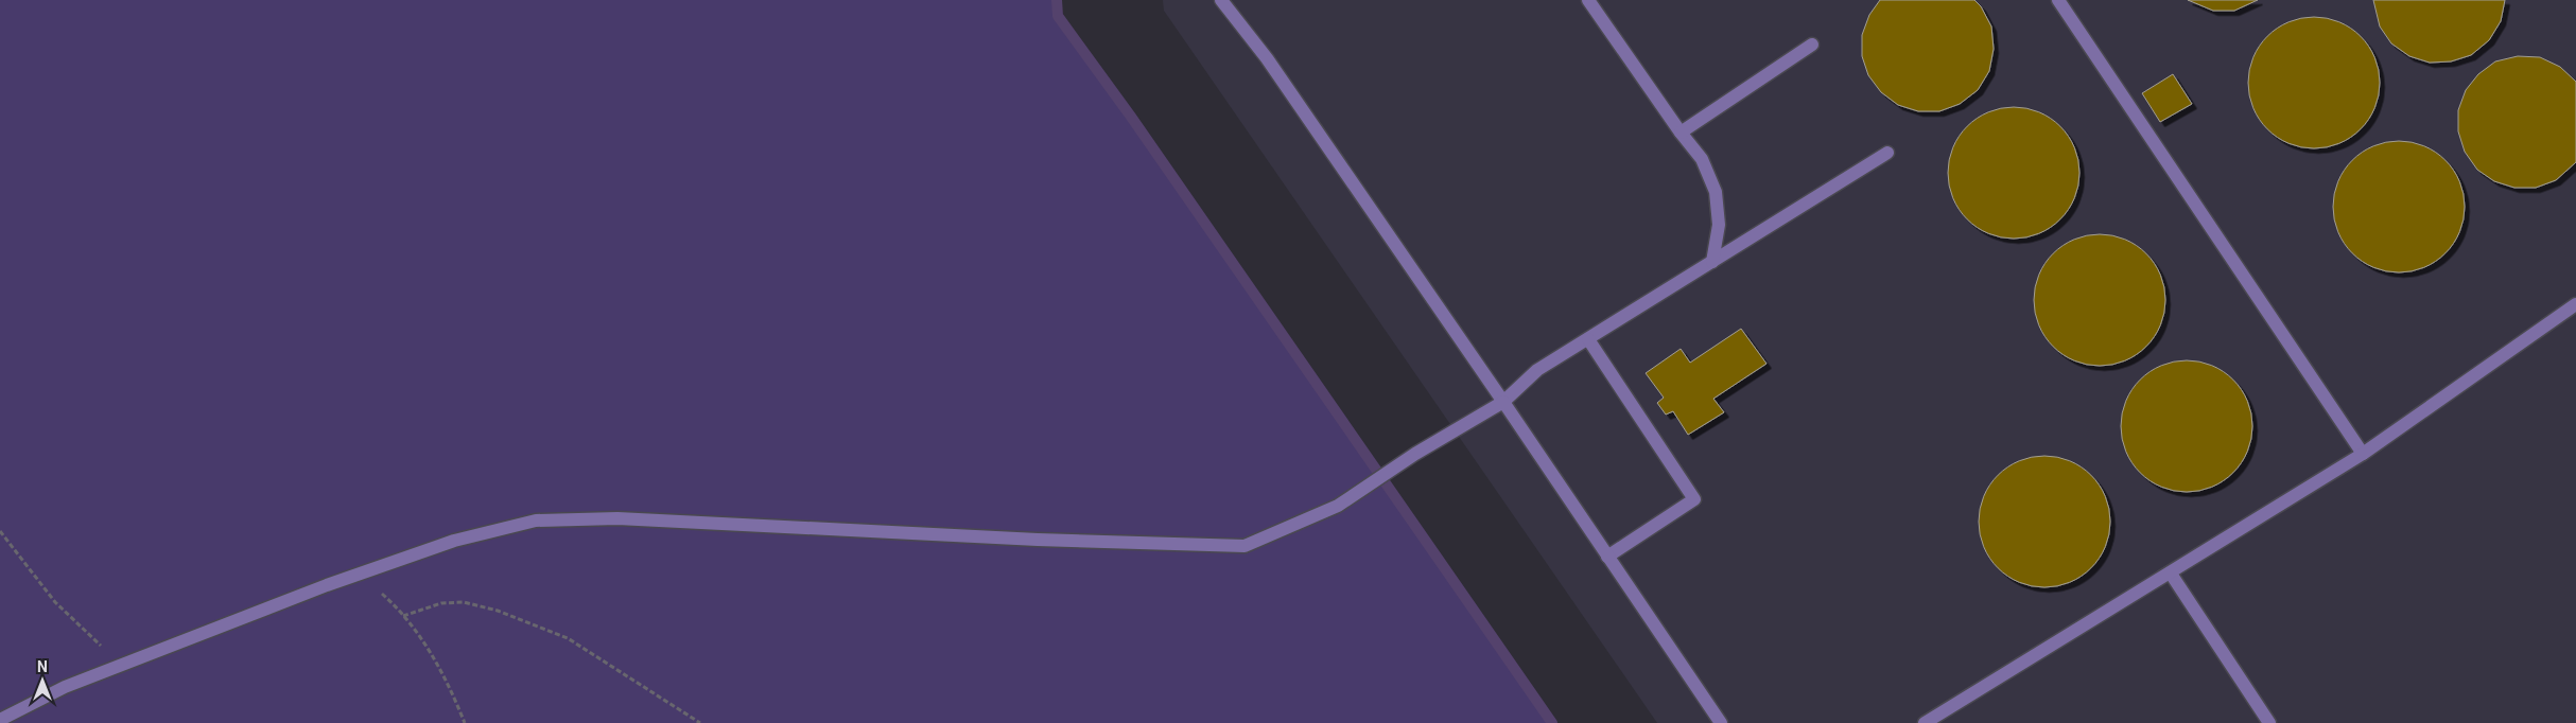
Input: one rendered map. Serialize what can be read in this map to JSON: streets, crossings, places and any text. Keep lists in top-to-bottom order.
{
  "north": "top"
}
